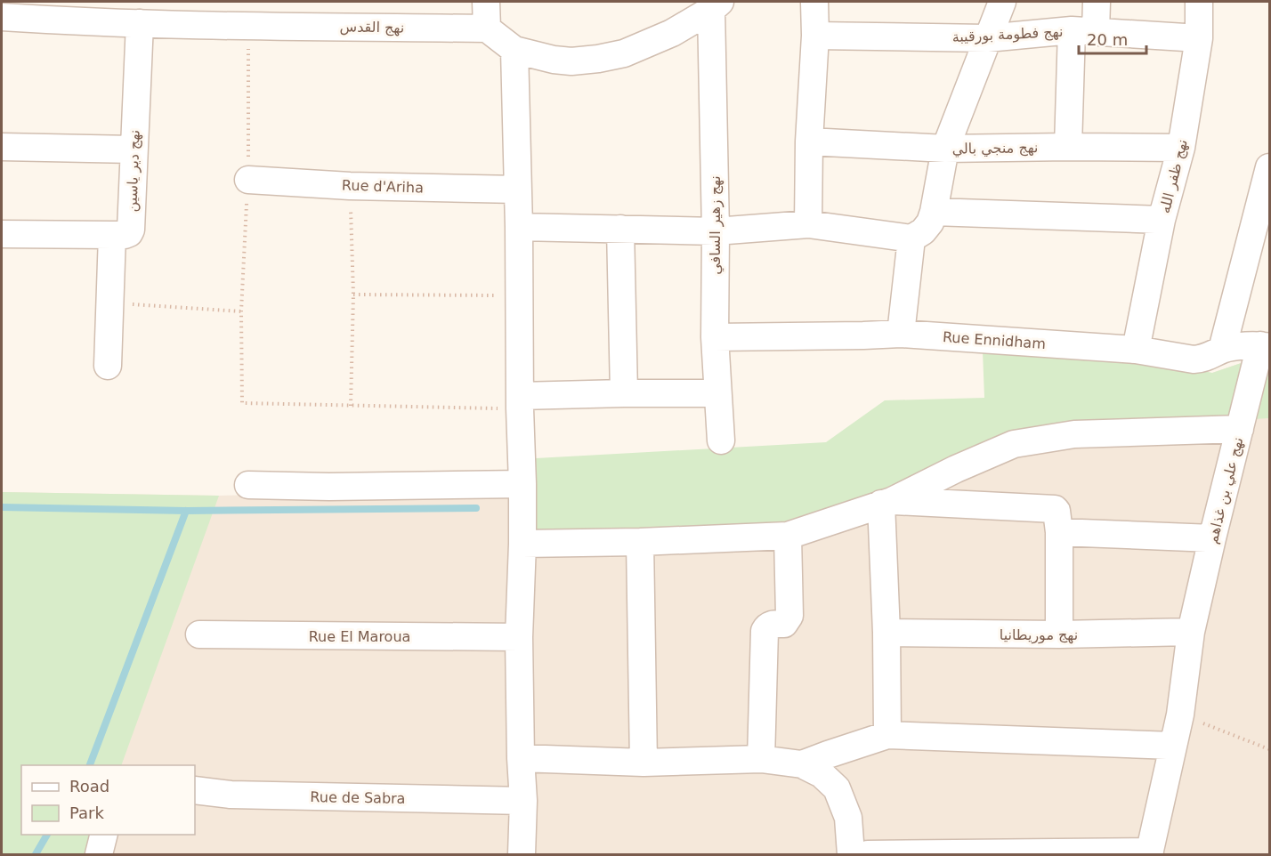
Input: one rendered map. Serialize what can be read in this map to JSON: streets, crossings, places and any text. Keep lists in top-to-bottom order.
{
  "streets": {
    "street": [
      "نهج القدس",
      "نهج فطومة بورقيبة",
      "نهج منجي بالي",
      "نهج دير ياسين",
      "نهج ظفر الله",
      "Rue d'Ariha",
      "نهج زهير السافي",
      "Rue Ennidham",
      "نهج علي بن غذاهم",
      "نهج موريطانيا",
      "Rue El Maroua",
      "Rue de Sabra"
    ]
  },
  "crossings": [
    ["نهج القدس", "نهج دير ياسين"],
    ["نهج فطومة بورقيبة", "نهج ظفر الله"],
    ["نهج منجي بالي", "نهج ظفر الله"],
    ["نهج ظفر الله", "Rue Ennidham"],
    ["نهج زهير السافي", "Rue Ennidham"],
    ["نهج علي بن غذاهم", "نهج موريطانيا"]
  ],
  "legend": ["Road", "Park"],
  "scale_bar": "20 m"
}
